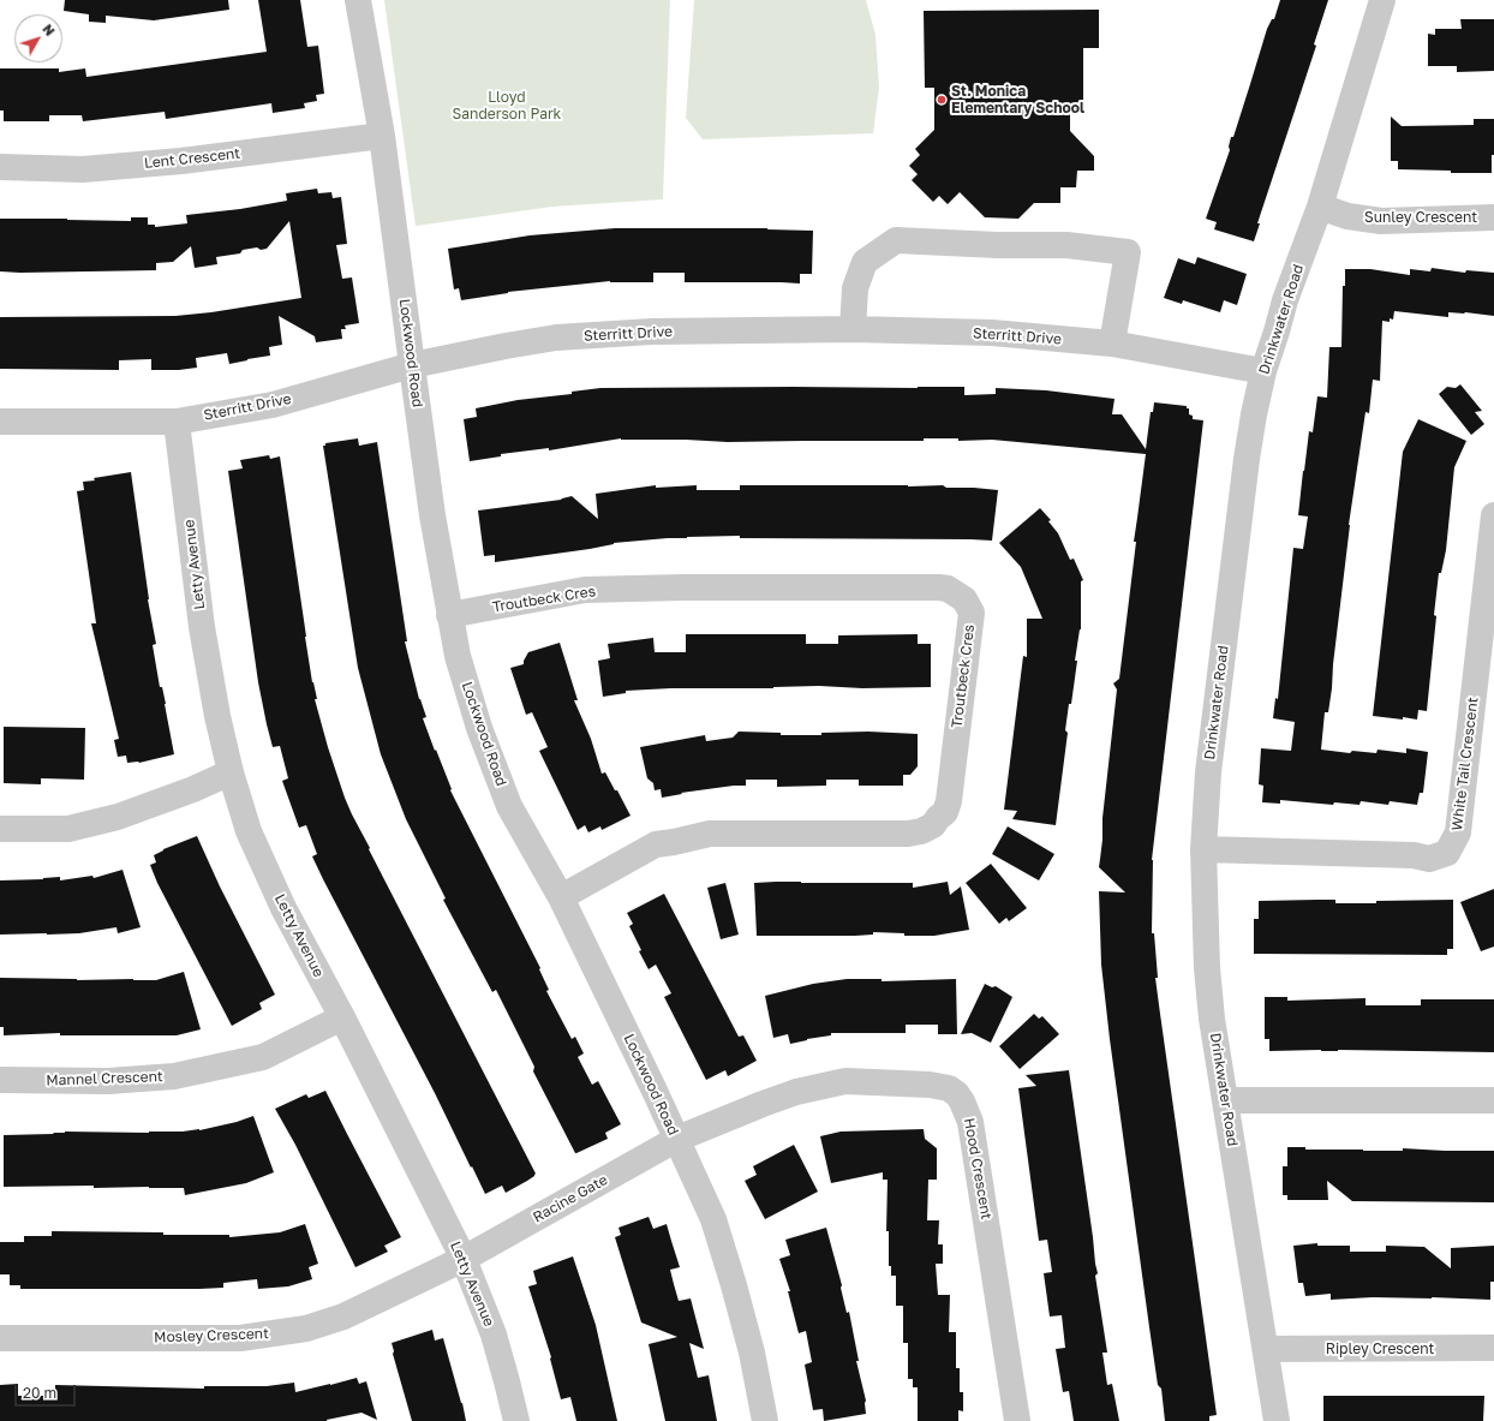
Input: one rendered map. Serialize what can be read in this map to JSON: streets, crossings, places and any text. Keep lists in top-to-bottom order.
{
  "streets": {
    "street": [
      "Lent Crescent",
      "Sunley Crescent",
      "Drinkwater Road",
      "Sterritt Drive",
      "Lockwood Road",
      "Letty Avenue",
      "Troutbeck Cres",
      "White Tail Crescent",
      "Mannel Crescent",
      "Hood Crescent",
      "Racine Gate",
      "Mosley Crescent",
      "Ripley Crescent"
    ]
  },
  "crossings": [
    ["Lent Crescent", "Lockwood Road"],
    ["Sunley Crescent", "Drinkwater Road"],
    ["Drinkwater Road", "Sterritt Drive"],
    ["Drinkwater Road", "White Tail Crescent"],
    ["Drinkwater Road", "Ripley Crescent"],
    ["Sterritt Drive", "Lockwood Road"],
    ["Sterritt Drive", "Letty Avenue"],
    ["Lockwood Road", "Troutbeck Cres"],
    ["Lockwood Road", "Hood Crescent"],
    ["Lockwood Road", "Racine Gate"],
    ["Letty Avenue", "Mannel Crescent"],
    ["Letty Avenue", "Racine Gate"],
    ["Letty Avenue", "Mosley Crescent"],
    ["Hood Crescent", "Racine Gate"],
    ["Racine Gate", "Mosley Crescent"]
  ],
  "parks": ["Lloyd Sanderson Park"],
  "places": ["St. Monica Elementary School"],
  "scale_bar": "20 m",
  "north": "top right"
}
